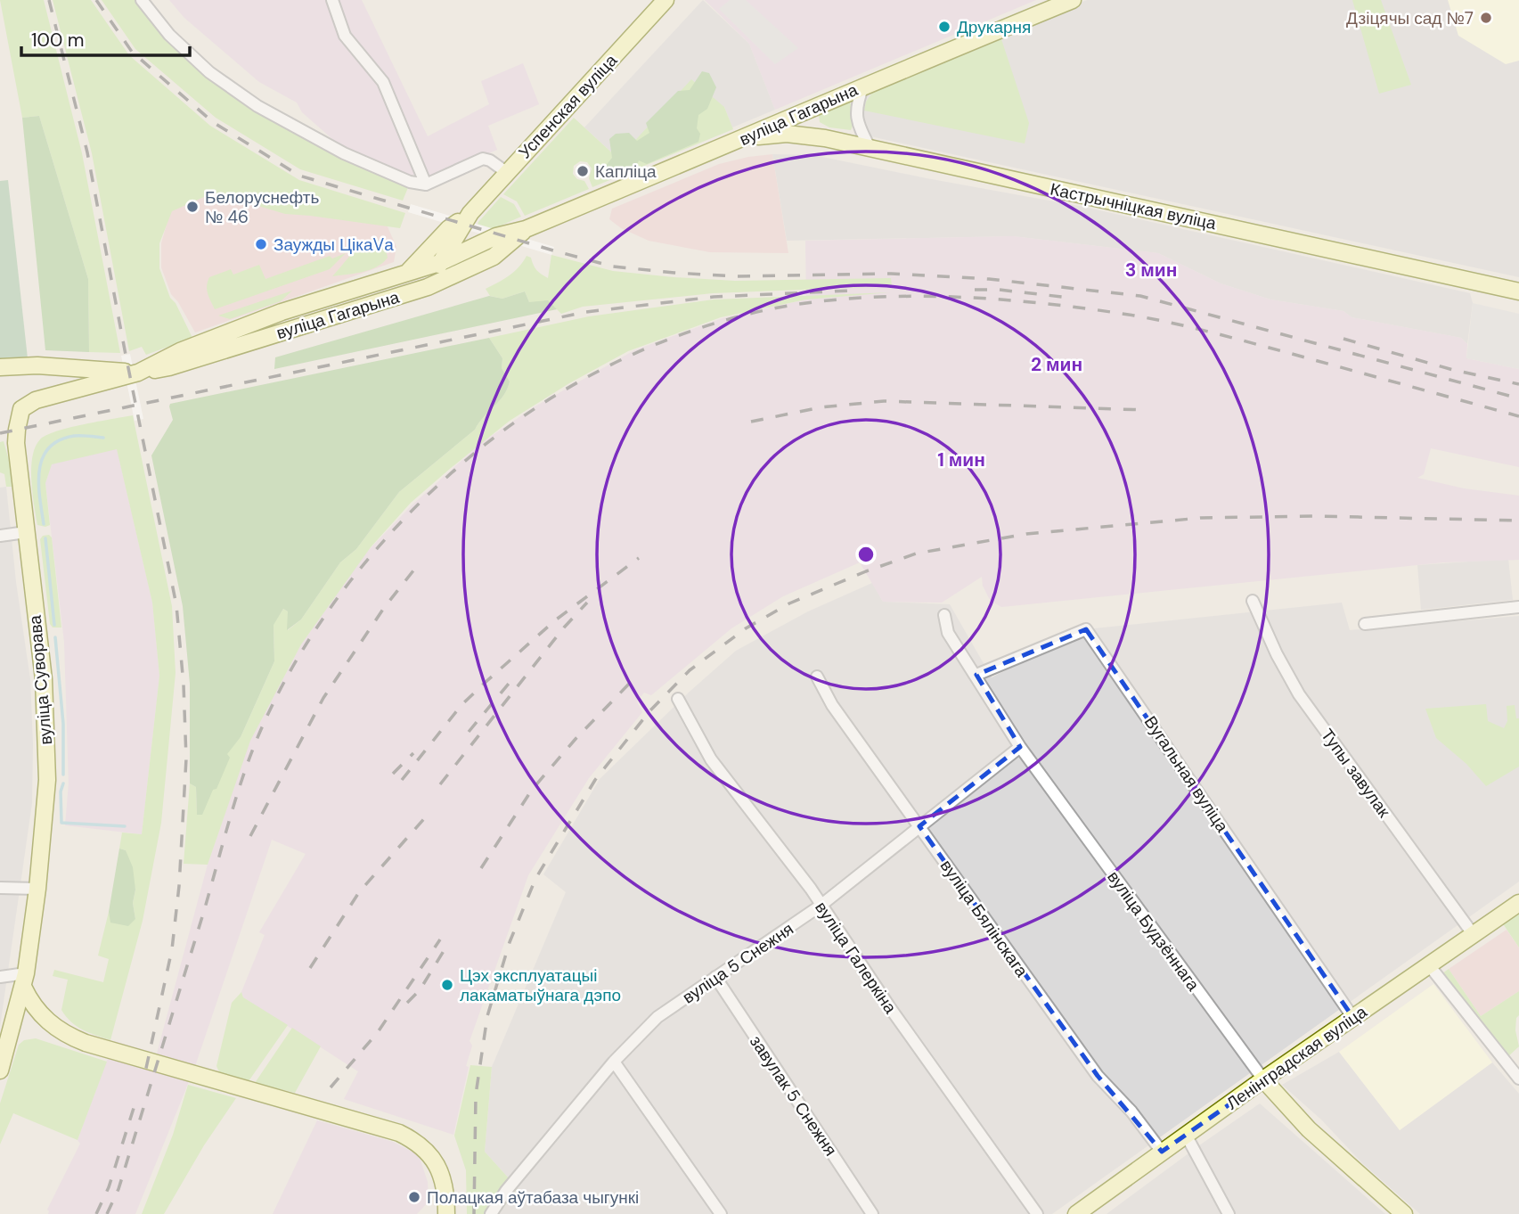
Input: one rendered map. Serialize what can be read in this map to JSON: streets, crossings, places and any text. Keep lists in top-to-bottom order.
{
  "streets": {
    "main road": [
      "Успенская вуліца",
      "вуліца Гагарына",
      "Кастрычніцкая вуліца",
      "вуліца Суворава",
      "вуліца Будзённага",
      "Ленінградская вуліца"
    ],
    "street": [
      "Тупы завулак",
      "Вугальная вуліца",
      "вуліца Бялінскага",
      "вуліца Галеркіна",
      "вуліца 5 Снежня",
      "завулак 5 Снежня"
    ]
  },
  "crossings": [
    ["Успенская вуліца", "вуліца Гагарына"],
    ["вуліца Гагарына", "Кастрычніцкая вуліца"],
    ["вуліца Гагарына", "вуліца Суворава"],
    ["Тупы завулак", "Ленінградская вуліца"],
    ["Вугальная вуліца", "вуліца Будзённага"],
    ["Вугальная вуліца", "Ленінградская вуліца"],
    ["вуліца Бялінскага", "вуліца 5 Снежня"],
    ["вуліца Бялінскага", "Ленінградская вуліца"],
    ["вуліца Будзённага", "вуліца 5 Снежня"],
    ["вуліца Будзённага", "Ленінградская вуліца"],
    ["вуліца Галеркіна", "вуліца 5 Снежня"],
    ["вуліца 5 Снежня", "завулак 5 Снежня"]
  ],
  "places": [
    "Дзіцячы сад №7",
    "Друкарня",
    "Капліца",
    "Белоруснефть № 46",
    "Заужды ЦікаVа",
    "Цэх эксплуатацыі лакаматыўнага дэпо",
    "Полацкая аўтабаза чыгункі"
  ],
  "scale_bar": "100 m",
  "rings": ["3 мин", "2 мин", "1 мин"]
}
